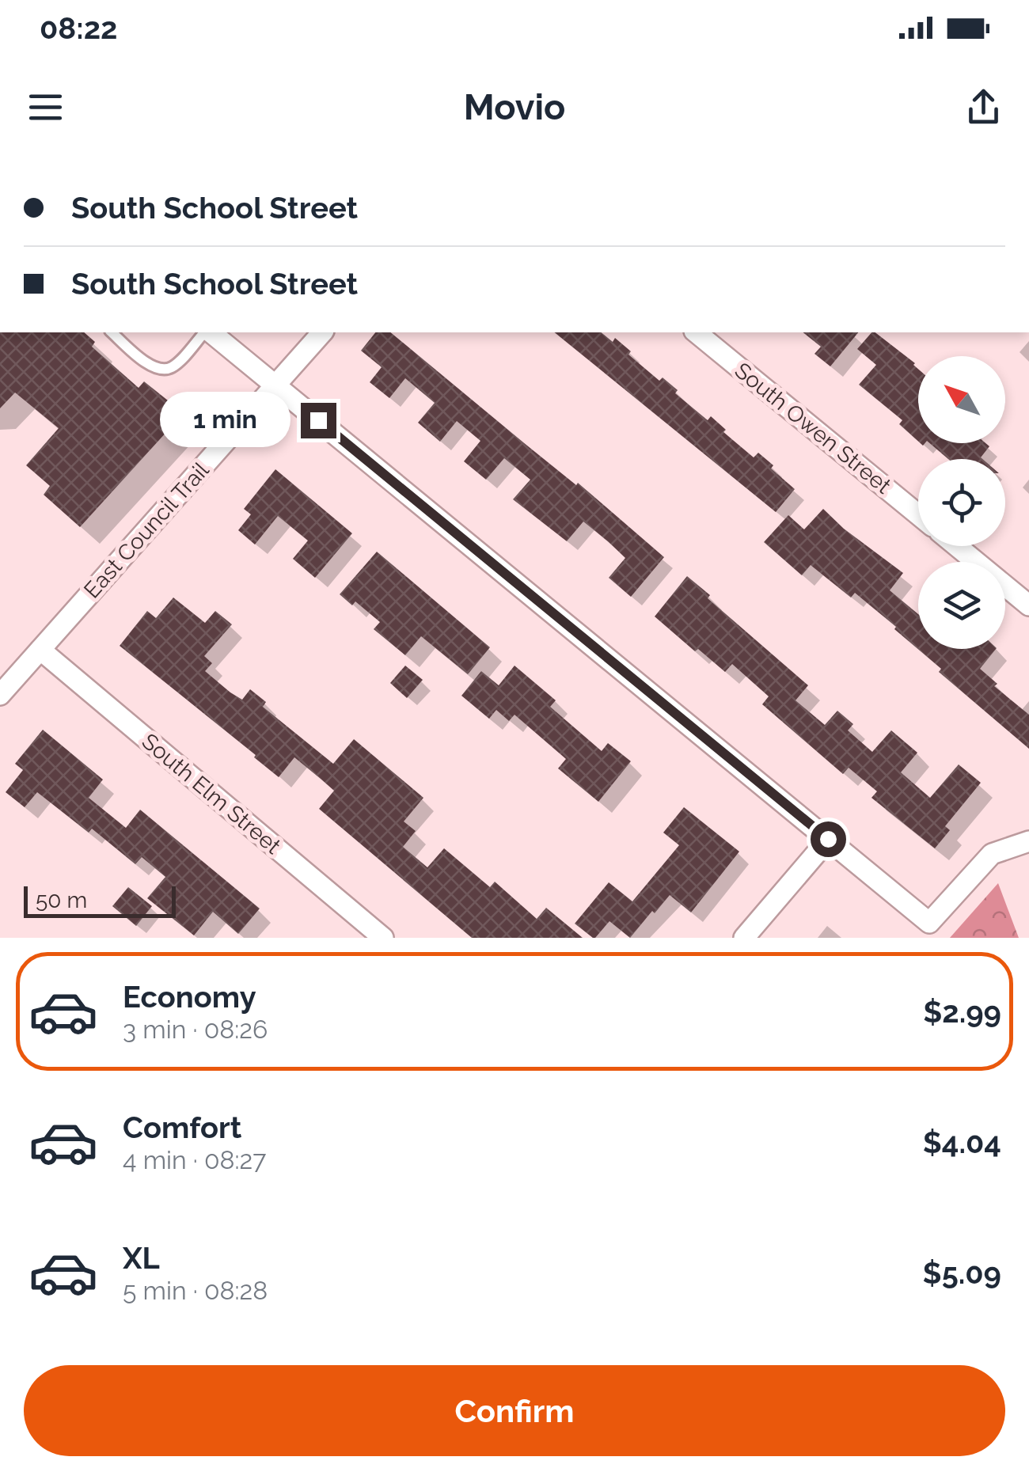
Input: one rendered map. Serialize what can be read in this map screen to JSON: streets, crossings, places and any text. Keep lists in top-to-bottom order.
{
  "streets": {
    "street": ["South Owen Street", "East Council Trail", "South Elm Street"]
  },
  "crossings": [
    ["East Council Trail", "South Elm Street"]
  ],
  "scale_bar": "50 m",
  "north": "top left",
  "page": {
    "status": "08:22",
    "header": "Movio",
    "banner": ["South School Street", "South School Street"],
    "bubble": "1 min",
    "scale": "50 m",
    "list": [
      {
        "name": "Economy",
        "note": "3 min · 08:26",
        "value": "$2.99"
      },
      {
        "name": "Comfort",
        "note": "4 min · 08:27",
        "value": "$4.04"
      },
      {
        "name": "XL",
        "note": "5 min · 08:28",
        "value": "$5.09"
      }
    ],
    "buttons": "Confirm"
  }
}
